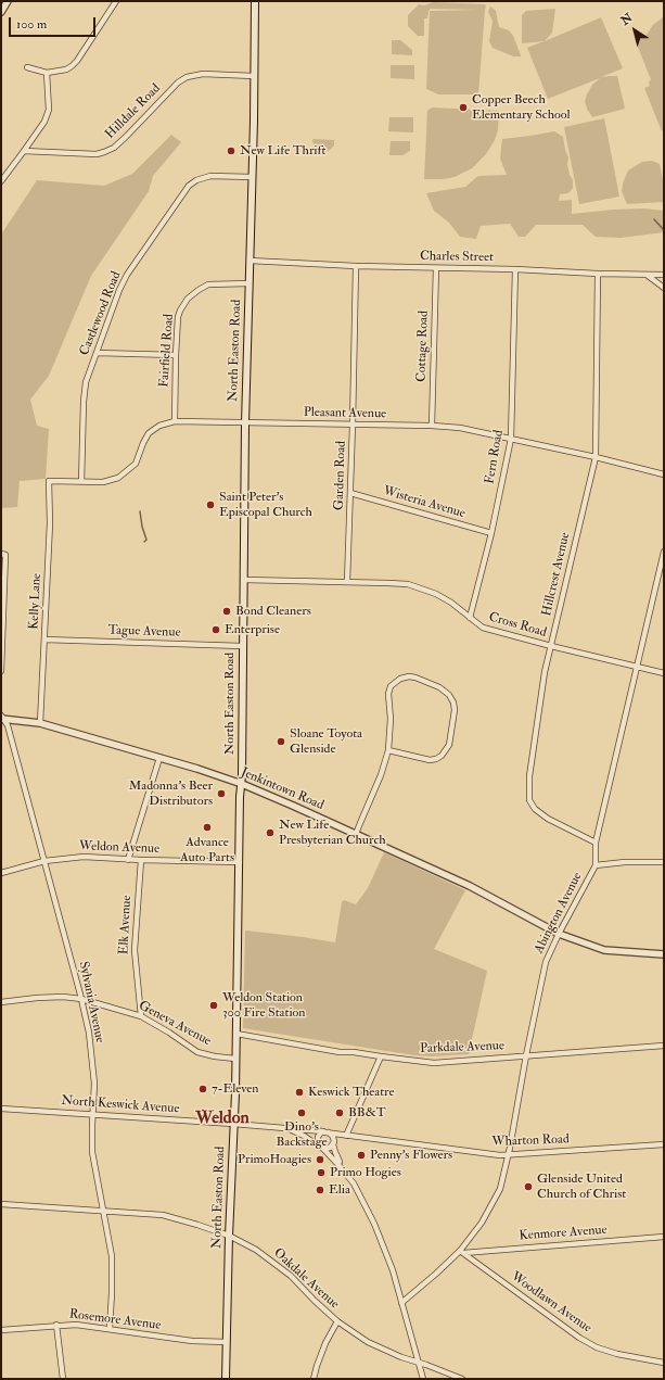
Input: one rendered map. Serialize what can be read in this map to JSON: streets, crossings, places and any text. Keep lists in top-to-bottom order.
{
  "streets": {
    "main road": ["North Easton Road"],
    "street": [
      "Hilldale Road",
      "Charles Street",
      "Castlewood Road",
      "Cottage Road",
      "Fairfield Road",
      "Pleasant Avenue",
      "Fern Road",
      "Garden Road",
      "Wisteria Avenue",
      "Hillcrest Avenue",
      "Kelly Lane",
      "Cross Road",
      "Tague Avenue",
      "Jenkintown Road",
      "Weldon Avenue",
      "Abington Avenue",
      "Elk Avenue",
      "Sylvania Avenue",
      "Geneva Avenue",
      "Parkdale Avenue",
      "North Keswick Avenue",
      "Wharton Road",
      "Kenmore Avenue",
      "Oakdale Avenue",
      "Woodlawn Avenue",
      "Rosemore Avenue"
    ]
  },
  "crossings": [
    ["Hilldale Road", "North Easton Road"],
    ["Charles Street", "Cottage Road"],
    ["Charles Street", "North Easton Road"],
    ["Charles Street", "Fern Road"],
    ["Charles Street", "Garden Road"],
    ["Charles Street", "Hillcrest Avenue"],
    ["Castlewood Road", "North Easton Road"],
    ["Castlewood Road", "Pleasant Avenue"],
    ["Cottage Road", "Pleasant Avenue"],
    ["Fairfield Road", "North Easton Road"],
    ["Fairfield Road", "Pleasant Avenue"],
    ["North Easton Road", "Pleasant Avenue"],
    ["North Easton Road", "Cross Road"],
    ["North Easton Road", "Tague Avenue"],
    ["North Easton Road", "Jenkintown Road"],
    ["North Easton Road", "Weldon Avenue"],
    ["North Easton Road", "Geneva Avenue"],
    ["North Easton Road", "Parkdale Avenue"],
    ["North Easton Road", "North Keswick Avenue"],
    ["North Easton Road", "Oakdale Avenue"],
    ["North Easton Road", "Rosemore Avenue"],
    ["Pleasant Avenue", "Fern Road"],
    ["Pleasant Avenue", "Garden Road"],
    ["Pleasant Avenue", "Hillcrest Avenue"],
    ["Pleasant Avenue", "Kelly Lane"],
    ["Fern Road", "Wisteria Avenue"],
    ["Fern Road", "Cross Road"],
    ["Garden Road", "Wisteria Avenue"],
    ["Garden Road", "Cross Road"],
    ["Hillcrest Avenue", "Cross Road"],
    ["Hillcrest Avenue", "Abington Avenue"],
    ["Kelly Lane", "Tague Avenue"],
    ["Kelly Lane", "Jenkintown Road"],
    ["Cross Road", "Abington Avenue"],
    ["Jenkintown Road", "Abington Avenue"],
    ["Jenkintown Road", "Sylvania Avenue"],
    ["Weldon Avenue", "Elk Avenue"],
    ["Weldon Avenue", "Sylvania Avenue"],
    ["Abington Avenue", "Parkdale Avenue"],
    ["Abington Avenue", "North Keswick Avenue"],
    ["Abington Avenue", "Wharton Road"],
    ["Abington Avenue", "Kenmore Avenue"],
    ["Abington Avenue", "Woodlawn Avenue"],
    ["Elk Avenue", "Geneva Avenue"],
    ["Sylvania Avenue", "Geneva Avenue"],
    ["Sylvania Avenue", "North Keswick Avenue"],
    ["Sylvania Avenue", "Oakdale Avenue"],
    ["Sylvania Avenue", "Rosemore Avenue"],
    ["North Keswick Avenue", "Wharton Road"],
    ["North Keswick Avenue", "Oakdale Avenue"],
    ["Kenmore Avenue", "Woodlawn Avenue"]
  ],
  "districts": ["Weldon"],
  "places": [
    "Copper Beech Elementary School",
    "New Life Thrift",
    "Saint Peter's Episcopal Church",
    "Bond Cleaners",
    "Enterprise",
    "Sloane Toyota Glenside",
    "Madonna's Beer Distributors",
    "Advance Auto Parts",
    "New Life Presbyterian Church",
    "Weldon Station 300 Fire Station",
    "7-Eleven",
    "Keswick Theatre",
    "Dino's Backstage",
    "BB&T",
    "Penny's Flowers",
    "PrimoHoagies",
    "Primo Hogies",
    "Glenside United Church of Christ",
    "Elia"
  ],
  "scale_bar": "100 m",
  "north": "top left"
}
